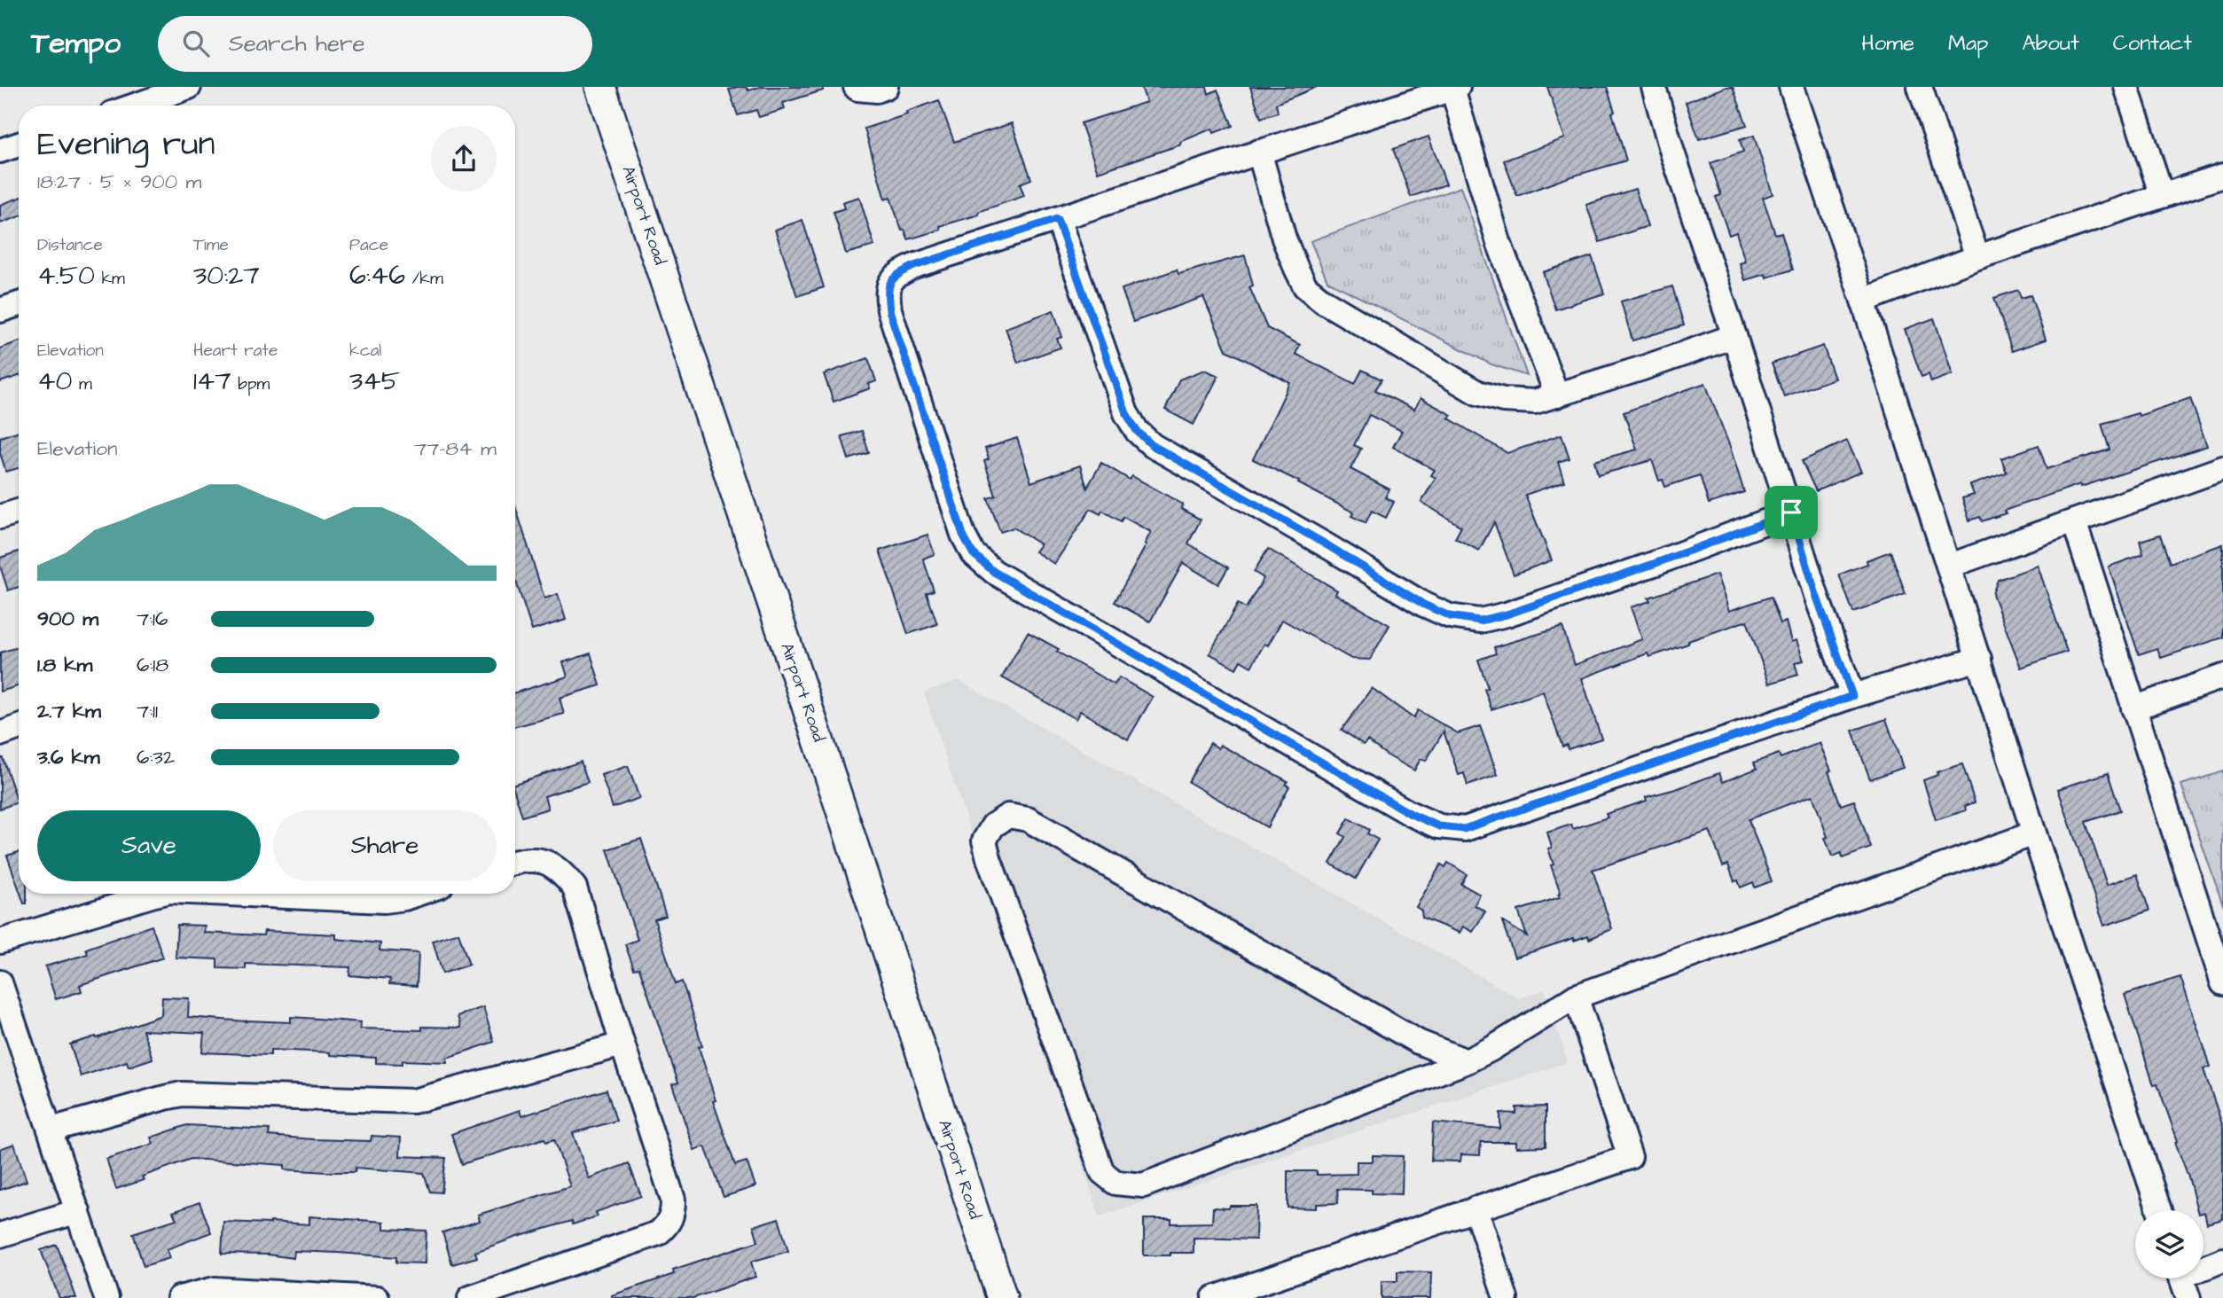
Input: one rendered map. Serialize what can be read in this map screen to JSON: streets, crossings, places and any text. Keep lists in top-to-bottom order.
{
  "streets": {
    "main road": ["Airport Road"]
  },
  "page": {
    "header": "Tempo",
    "search": "Search here",
    "nav": [
      "Home",
      "Map",
      "About",
      "Contact"
    ],
    "heading": ["Evening run", "18:27 · 5 × 900 m"],
    "stats": [
      ["Distance", "4.50 km"],
      ["Time", "30:27"],
      ["Pace", "6:46 /km"],
      ["Elevation", "40 m"],
      ["Heart rate", "147 bpm"],
      ["kcal", "345"]
    ],
    "chart": ["Elevation", "77–84 m"],
    "list": [
      {
        "name": "900 m",
        "note": "7:16"
      },
      {
        "name": "1.8 km",
        "note": "6:18"
      },
      {
        "name": "2.7 km",
        "note": "7:11"
      },
      {
        "name": "3.6 km",
        "note": "6:32"
      }
    ],
    "buttons": ["Save", "Share"]
  }
}
